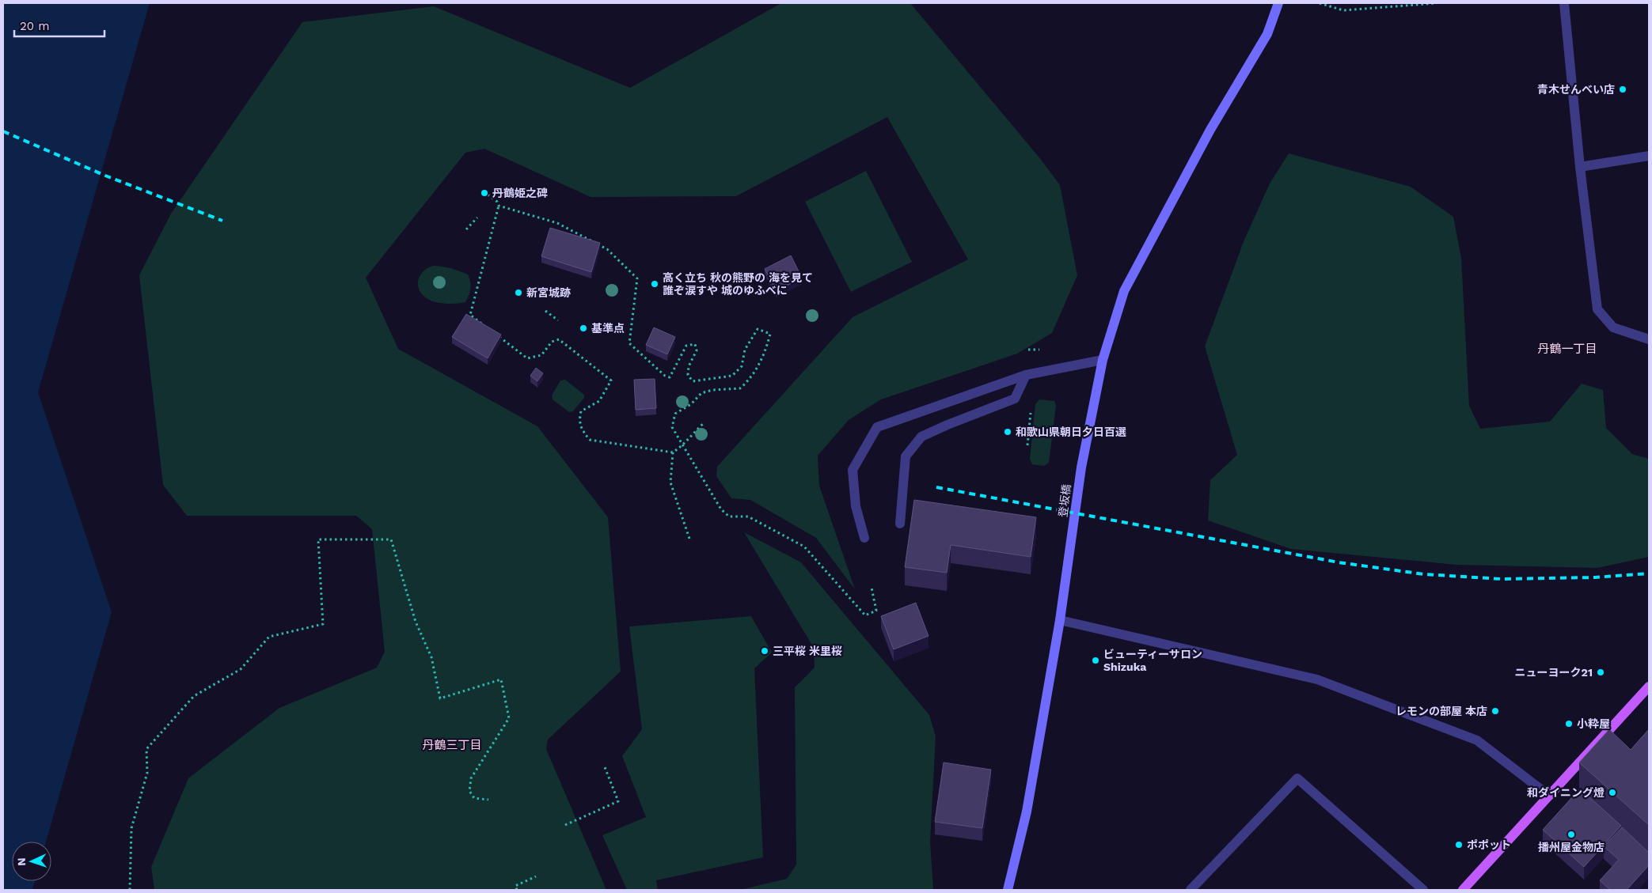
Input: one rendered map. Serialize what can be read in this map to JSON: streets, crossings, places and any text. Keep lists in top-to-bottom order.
{
  "streets": {
    "street": ["登坂橋"]
  },
  "districts": ["丹鶴一丁目", "丹鶴三丁目"],
  "places": [
    "青木せんべい店",
    "丹鶴姫之碑",
    "高く立ち 秋の熊野の 海を見て 誰ぞ涙すや 城のゆふべに",
    "新宮城跡",
    "基準点",
    "和歌山県朝日夕日百選",
    "三平桜 米里桜",
    "ビューティーサロン Shizuka",
    "ニューヨーク21",
    "レモンの部屋 本店",
    "小粋屋",
    "和ダイニング燈",
    "播州屋金物店",
    "ポポット"
  ],
  "scale_bar": "20 m",
  "north": "left"
}
